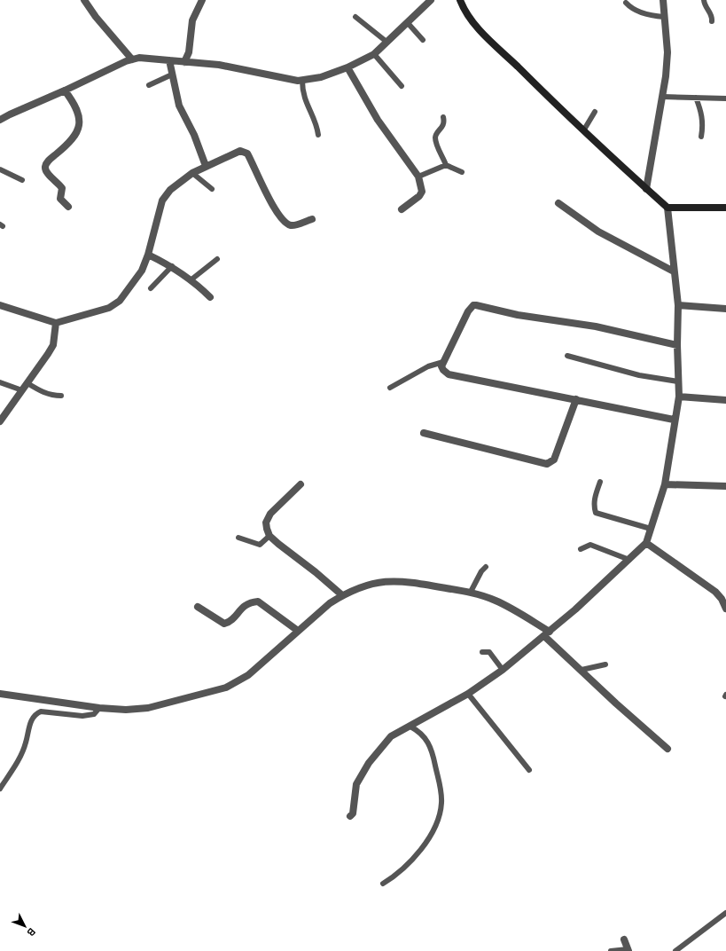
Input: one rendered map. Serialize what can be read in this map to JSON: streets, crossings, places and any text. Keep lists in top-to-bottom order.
{
  "north": "bottom right"
}
